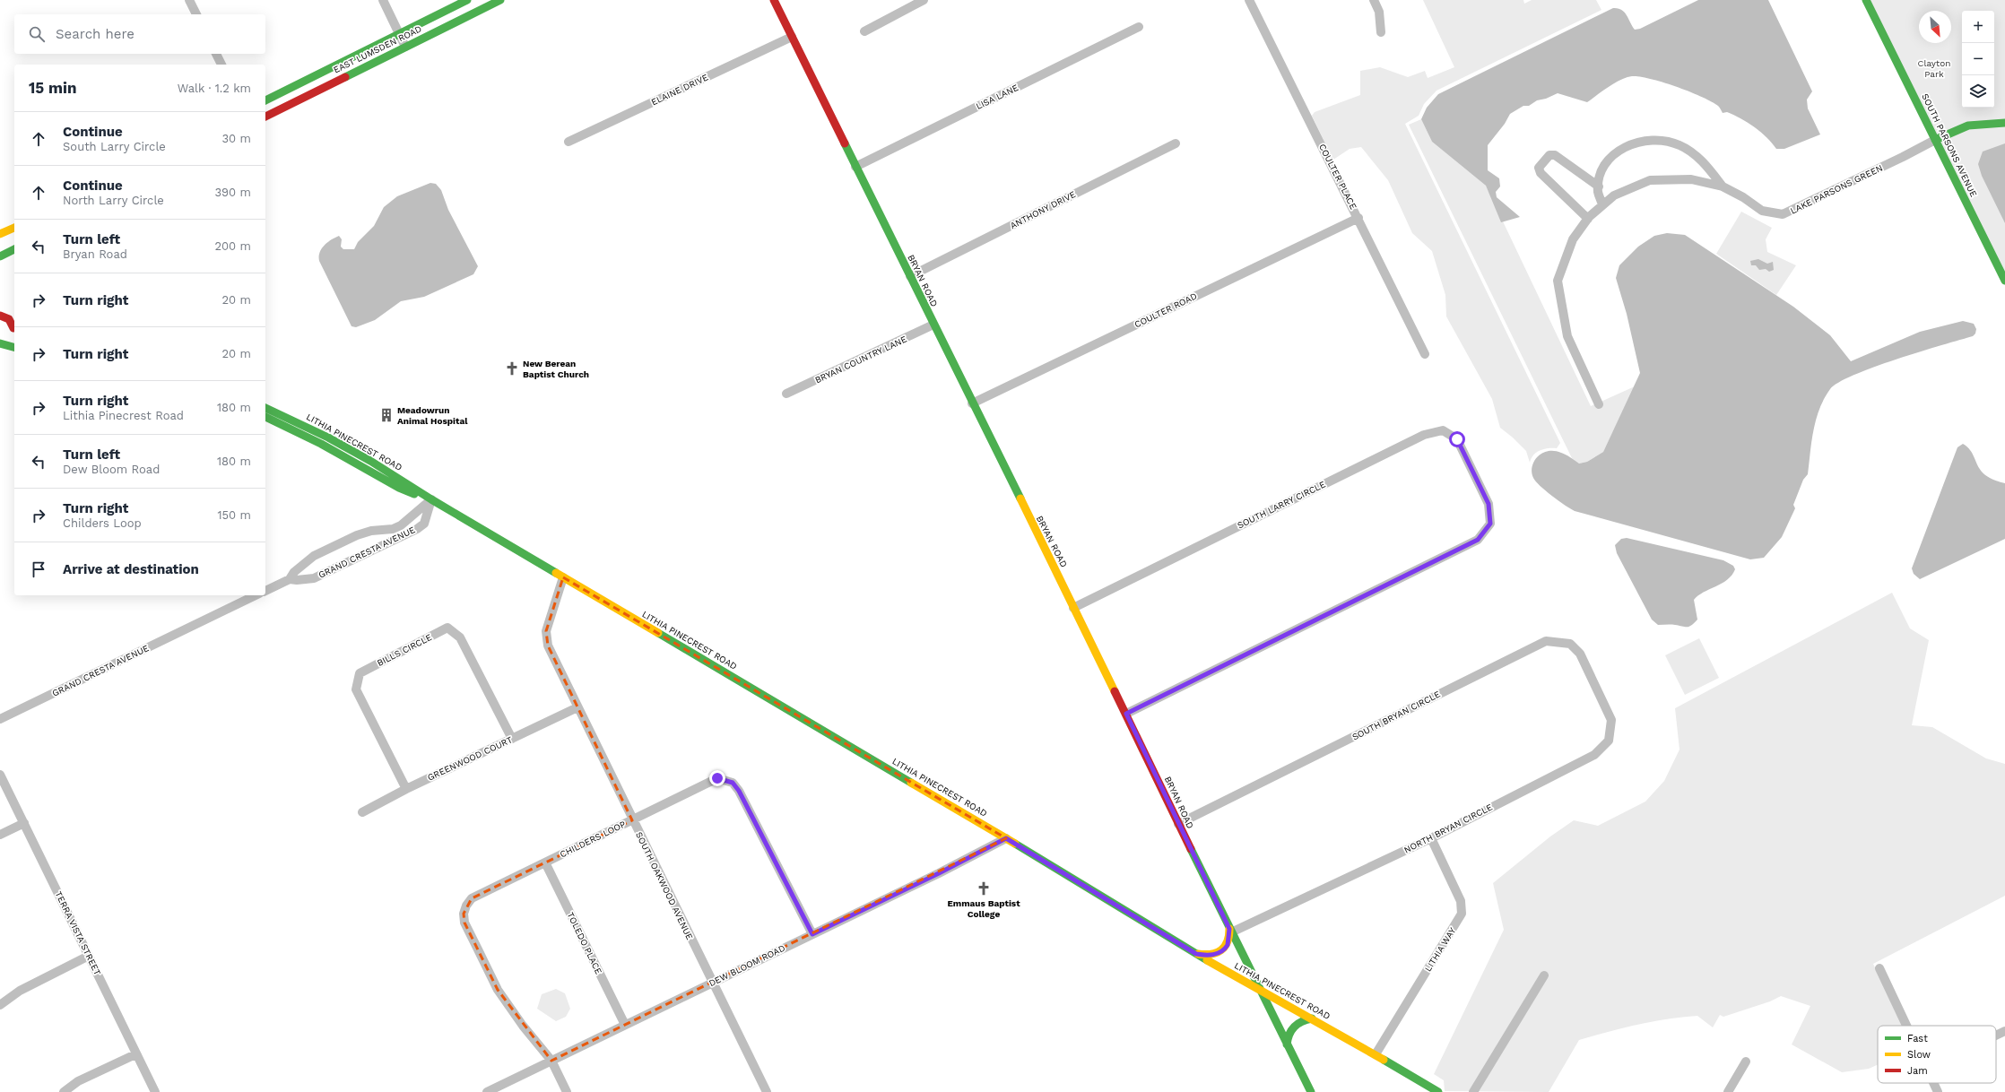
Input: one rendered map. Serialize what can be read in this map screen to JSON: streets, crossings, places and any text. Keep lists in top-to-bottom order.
{
  "streets": {
    "main road": [
      "EAST LUMSDEN ROAD",
      "SOUTH PARSONS AVENUE",
      "BRYAN ROAD",
      "LITHIA PINECREST ROAD"
    ],
    "street": [
      "ELAINE DRIVE",
      "LISA LANE",
      "COULTER PLACE",
      "LAKE PARSONS GREEN",
      "ANTHONY DRIVE",
      "COULTER ROAD",
      "BRYAN COUNTRY LANE",
      "SOUTH LARRY CIRCLE",
      "GRAND CRESTA AVENUE",
      "BILLS CIRCLE",
      "SOUTH BRYAN CIRCLE",
      "GREENWOOD COURT",
      "NORTH BRYAN CIRCLE",
      "CHILDERS LOOP",
      "SOUTH OAKWOOD AVENUE",
      "TERRA VISTA STREET",
      "TOLEDO PLACE",
      "LITHIA WAY",
      "DEW BLOOM ROAD"
    ]
  },
  "crossings": [
    ["ELAINE DRIVE", "BRYAN ROAD"],
    ["LISA LANE", "BRYAN ROAD"],
    ["SOUTH PARSONS AVENUE", "LAKE PARSONS GREEN"],
    ["COULTER PLACE", "COULTER ROAD"],
    ["ANTHONY DRIVE", "BRYAN ROAD"],
    ["BRYAN ROAD", "COULTER ROAD"],
    ["BRYAN ROAD", "BRYAN COUNTRY LANE"],
    ["BRYAN ROAD", "LITHIA PINECREST ROAD"],
    ["BRYAN ROAD", "SOUTH LARRY CIRCLE"],
    ["BRYAN ROAD", "SOUTH BRYAN CIRCLE"],
    ["BRYAN ROAD", "NORTH BRYAN CIRCLE"],
    ["LITHIA PINECREST ROAD", "GRAND CRESTA AVENUE"],
    ["LITHIA PINECREST ROAD", "SOUTH OAKWOOD AVENUE"],
    ["LITHIA PINECREST ROAD", "LITHIA WAY"],
    ["LITHIA PINECREST ROAD", "DEW BLOOM ROAD"],
    ["BILLS CIRCLE", "GREENWOOD COURT"],
    ["SOUTH BRYAN CIRCLE", "NORTH BRYAN CIRCLE"],
    ["GREENWOOD COURT", "SOUTH OAKWOOD AVENUE"],
    ["NORTH BRYAN CIRCLE", "LITHIA WAY"],
    ["CHILDERS LOOP", "SOUTH OAKWOOD AVENUE"],
    ["CHILDERS LOOP", "TOLEDO PLACE"],
    ["CHILDERS LOOP", "DEW BLOOM ROAD"],
    ["SOUTH OAKWOOD AVENUE", "DEW BLOOM ROAD"],
    ["TOLEDO PLACE", "DEW BLOOM ROAD"]
  ],
  "parks": ["Clayton Park"],
  "places": {
    "church": ["New Berean Baptist Church", "Emmaus Baptist College"],
    "building": ["Meadowrun Animal Hospital"]
  },
  "legend": ["Fast", "Slow", "Jam"],
  "north": "bottom right",
  "page": {
    "map_buttons": ["+", "−"],
    "search": "Search here",
    "heading": ["15 min", "Walk · 1.2 km"],
    "list": [
      ["Continue", "South Larry Circle", "30 m"],
      ["Continue", "North Larry Circle", "390 m"],
      ["Turn left", "Bryan Road", "200 m"],
      ["Turn right", "20 m"],
      ["Turn right", "20 m"],
      ["Turn right", "Lithia Pinecrest Road", "180 m"],
      ["Turn left", "Dew Bloom Road", "180 m"],
      ["Turn right", "Childers Loop", "150 m"],
      "Arrive at destination"
    ]
  }
}
